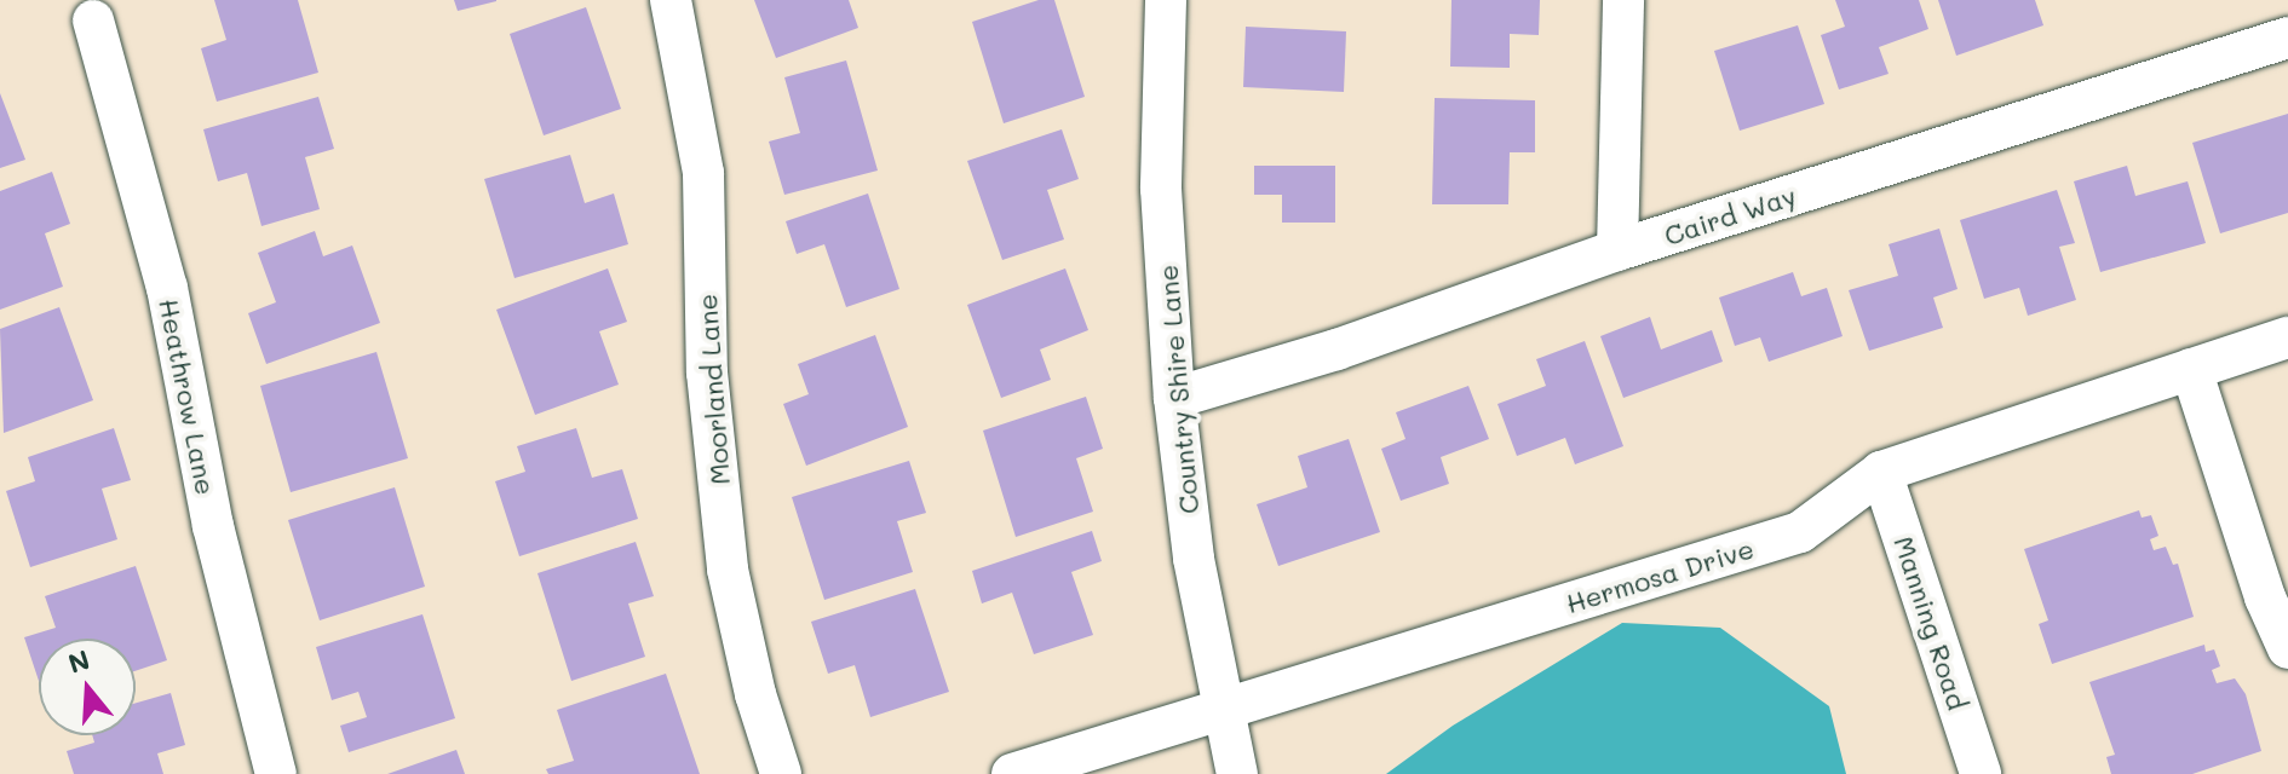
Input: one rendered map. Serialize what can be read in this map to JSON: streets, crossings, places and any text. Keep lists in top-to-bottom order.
{
  "streets": {
    "street": [
      "Caird Way",
      "Moorland Lane",
      "Country Shire Lane",
      "Heathrow Lane",
      "Hermosa Drive",
      "Manning Road"
    ]
  },
  "crossings": [
    ["Caird Way", "Country Shire Lane"],
    ["Country Shire Lane", "Hermosa Drive"],
    ["Hermosa Drive", "Manning Road"]
  ],
  "north": "top"
}
